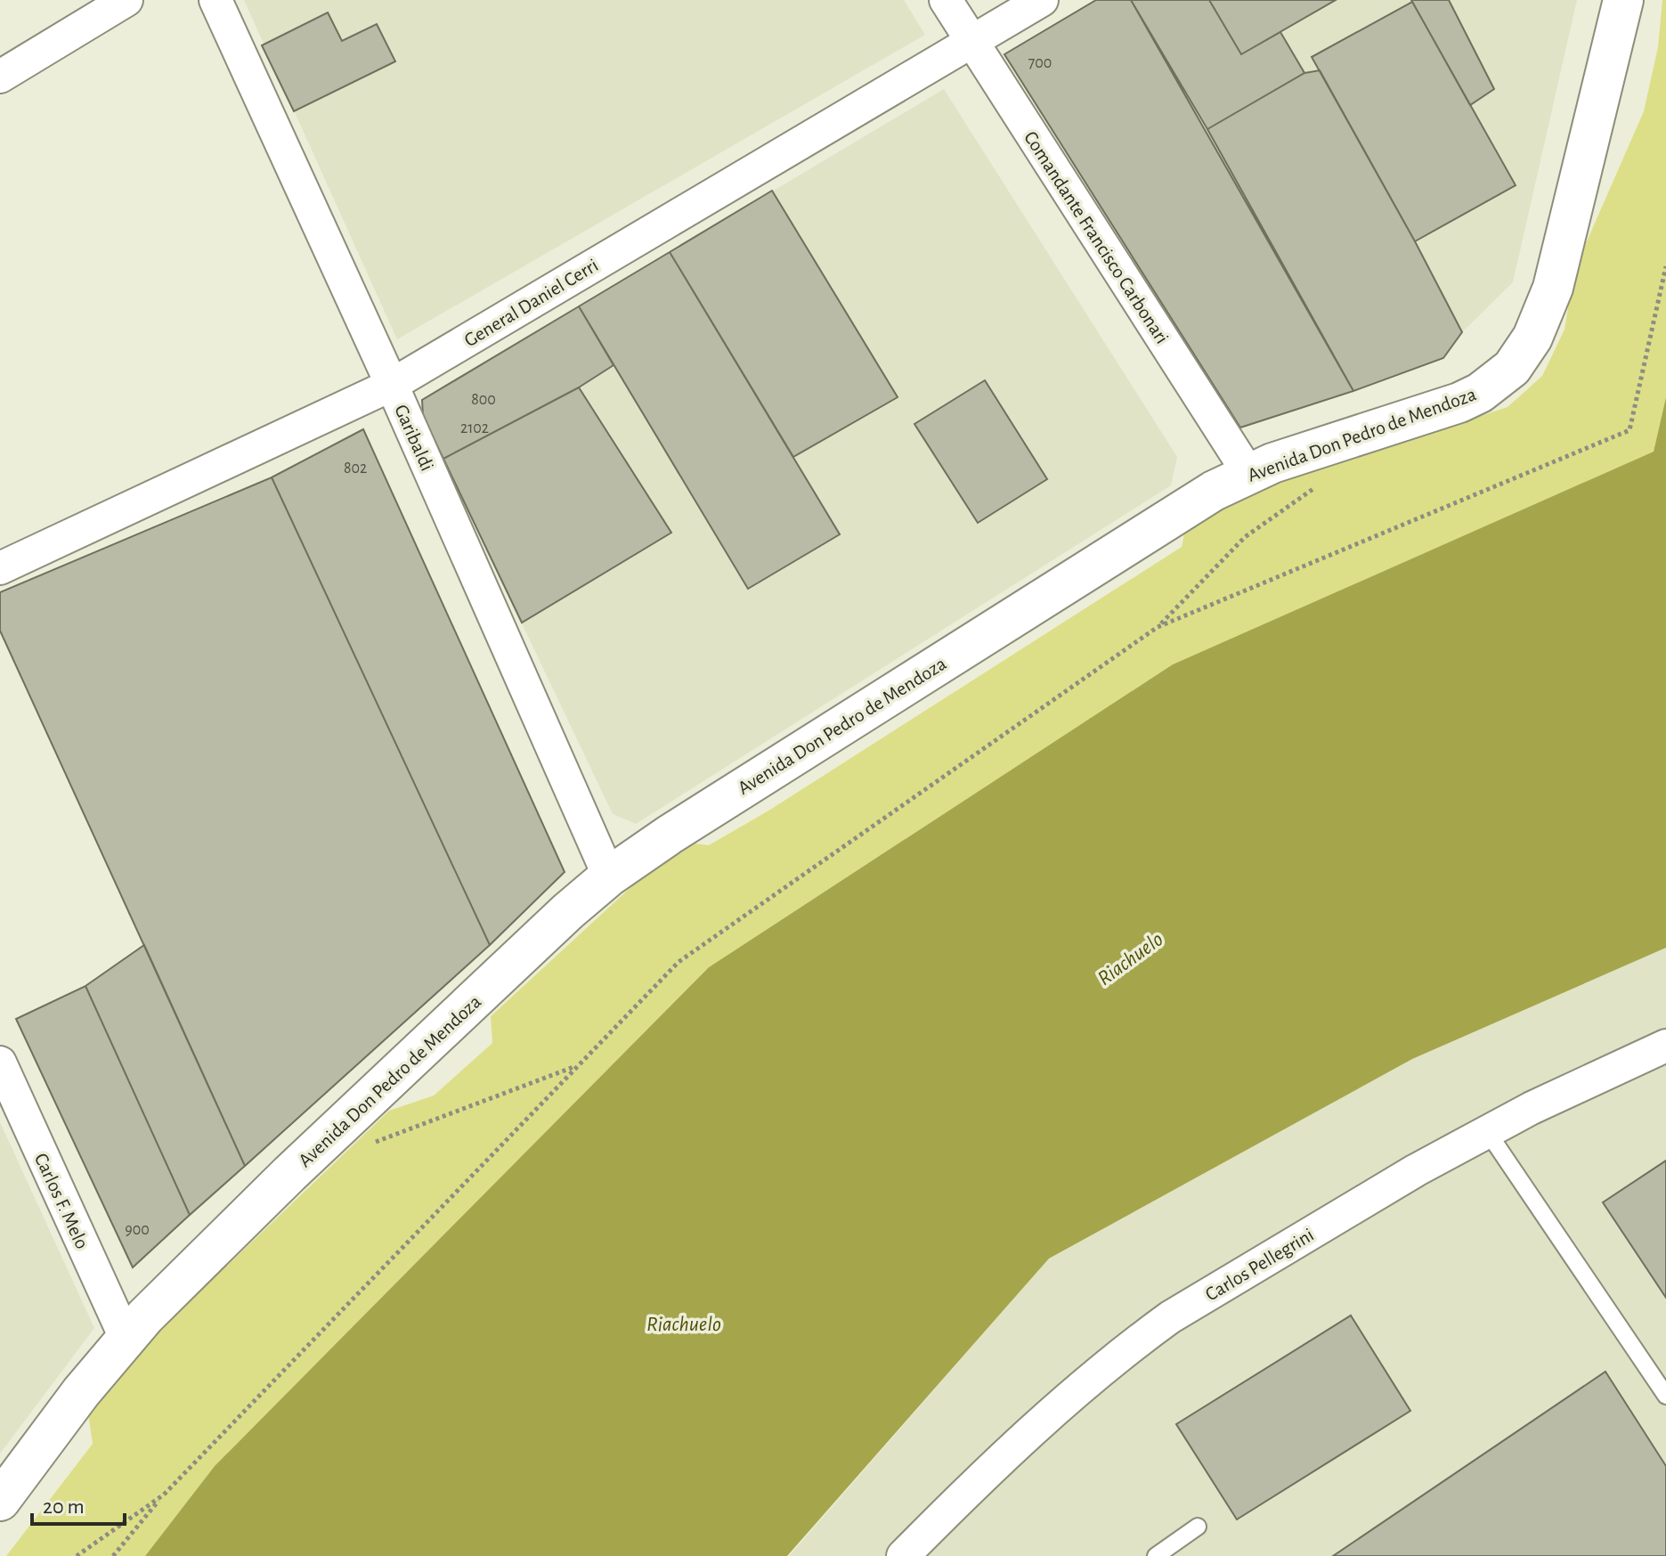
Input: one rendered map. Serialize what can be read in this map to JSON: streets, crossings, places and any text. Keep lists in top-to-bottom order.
{
  "streets": {
    "main road": ["Avenida Don Pedro de Mendoza"],
    "street": [
      "Comandante Francisco Carbonari",
      "General Daniel Cerri",
      "Garibaldi",
      "Carlos F. Melo",
      "Carlos Pellegrini"
    ]
  },
  "crossings": [
    ["Comandante Francisco Carbonari", "General Daniel Cerri"],
    ["Comandante Francisco Carbonari", "Avenida Don Pedro de Mendoza"],
    ["General Daniel Cerri", "Garibaldi"],
    ["Avenida Don Pedro de Mendoza", "Garibaldi"],
    ["Avenida Don Pedro de Mendoza", "Carlos F. Melo"]
  ],
  "water": ["Riachuelo"],
  "house_numbers": [
    "700",
    "800",
    "2102",
    "802",
    "900"
  ],
  "scale_bar": "20 m"
}
